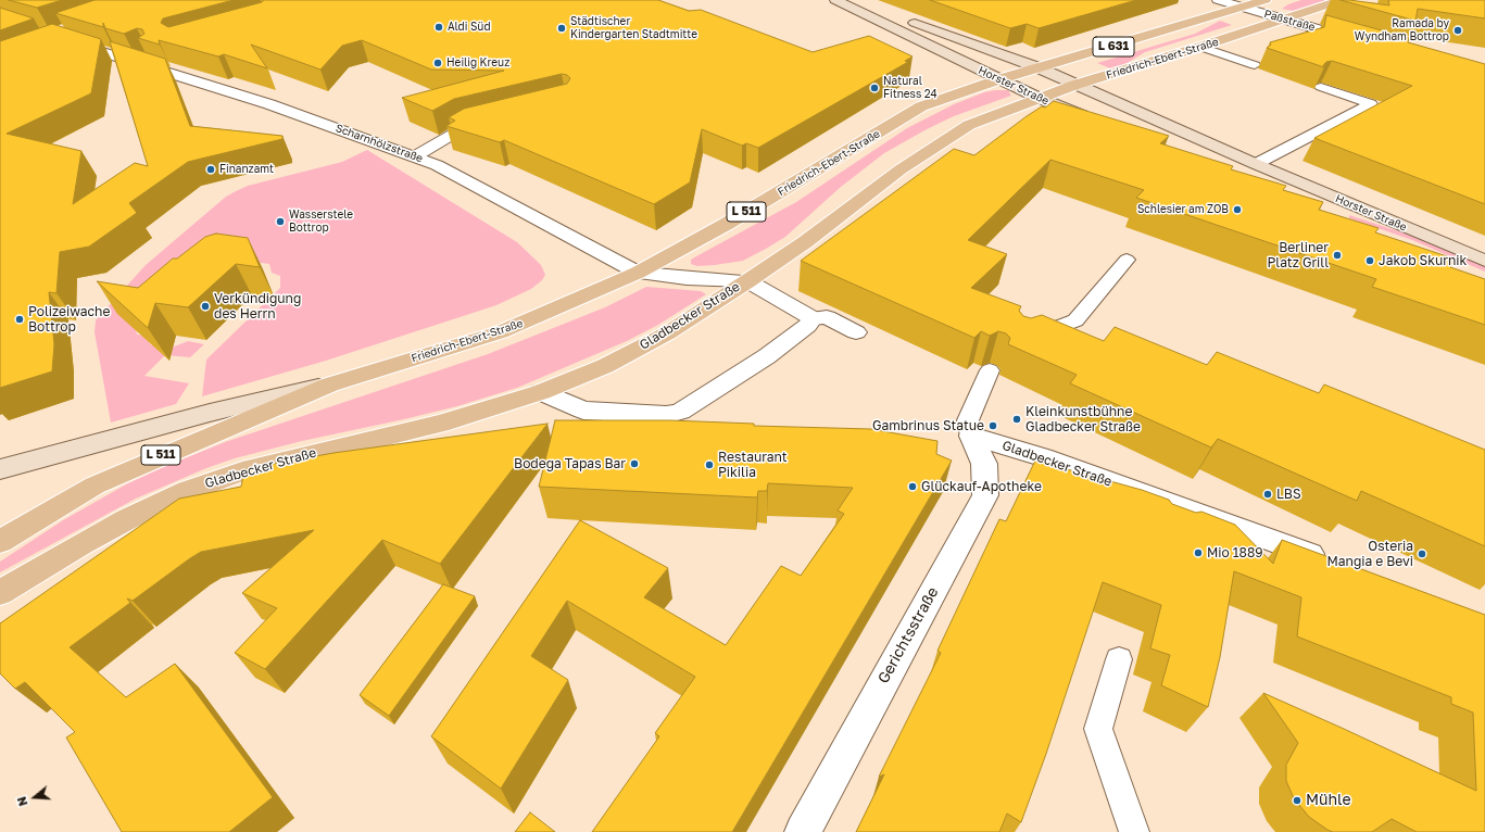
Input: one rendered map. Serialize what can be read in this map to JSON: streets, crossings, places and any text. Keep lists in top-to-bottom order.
{
  "streets": {
    "main road": [
      "L 631",
      "Friedrich-Ebert-Straße",
      "Horster Straße",
      "L 511",
      "Gladbecker Straße"
    ],
    "street": ["Paßstraße", "Scharnhölzstraße", "Gerichtsstraße"]
  },
  "crossings": [
    ["Paßstraße", "Friedrich-Ebert-Straße"],
    ["Friedrich-Ebert-Straße", "Horster Straße"],
    ["Friedrich-Ebert-Straße", "Scharnhölzstraße"],
    ["Friedrich-Ebert-Straße", "L 511"],
    ["Friedrich-Ebert-Straße", "Gladbecker Straße"],
    ["Scharnhölzstraße", "Gladbecker Straße"],
    ["Gladbecker Straße", "Gerichtsstraße"]
  ],
  "places": [
    "Aldi Süd",
    "Städtischer Kindergarten Stadtmitte",
    "Ramada by Wyndham Bottrop",
    "Heilig Kreuz",
    "Natural Fitness 24",
    "Finanzamt",
    "Schlesier am ZOB",
    "Wasserstele Bottrop",
    "Berliner Platz Grill",
    "Jakob Skurnik",
    "Verkündigung des Herrn",
    "Polizeiwache Bottrop",
    "Kleinkunstbühne Gladbecker Straße",
    "Gambrinus Statue",
    "Bodega Tapas Bar",
    "Restaurant Pikilia",
    "Glückauf-Apotheke",
    "LBS",
    "Mio 1889",
    "Osteria Mangia e Bevi",
    "Mühle"
  ],
  "north": "left"
}
